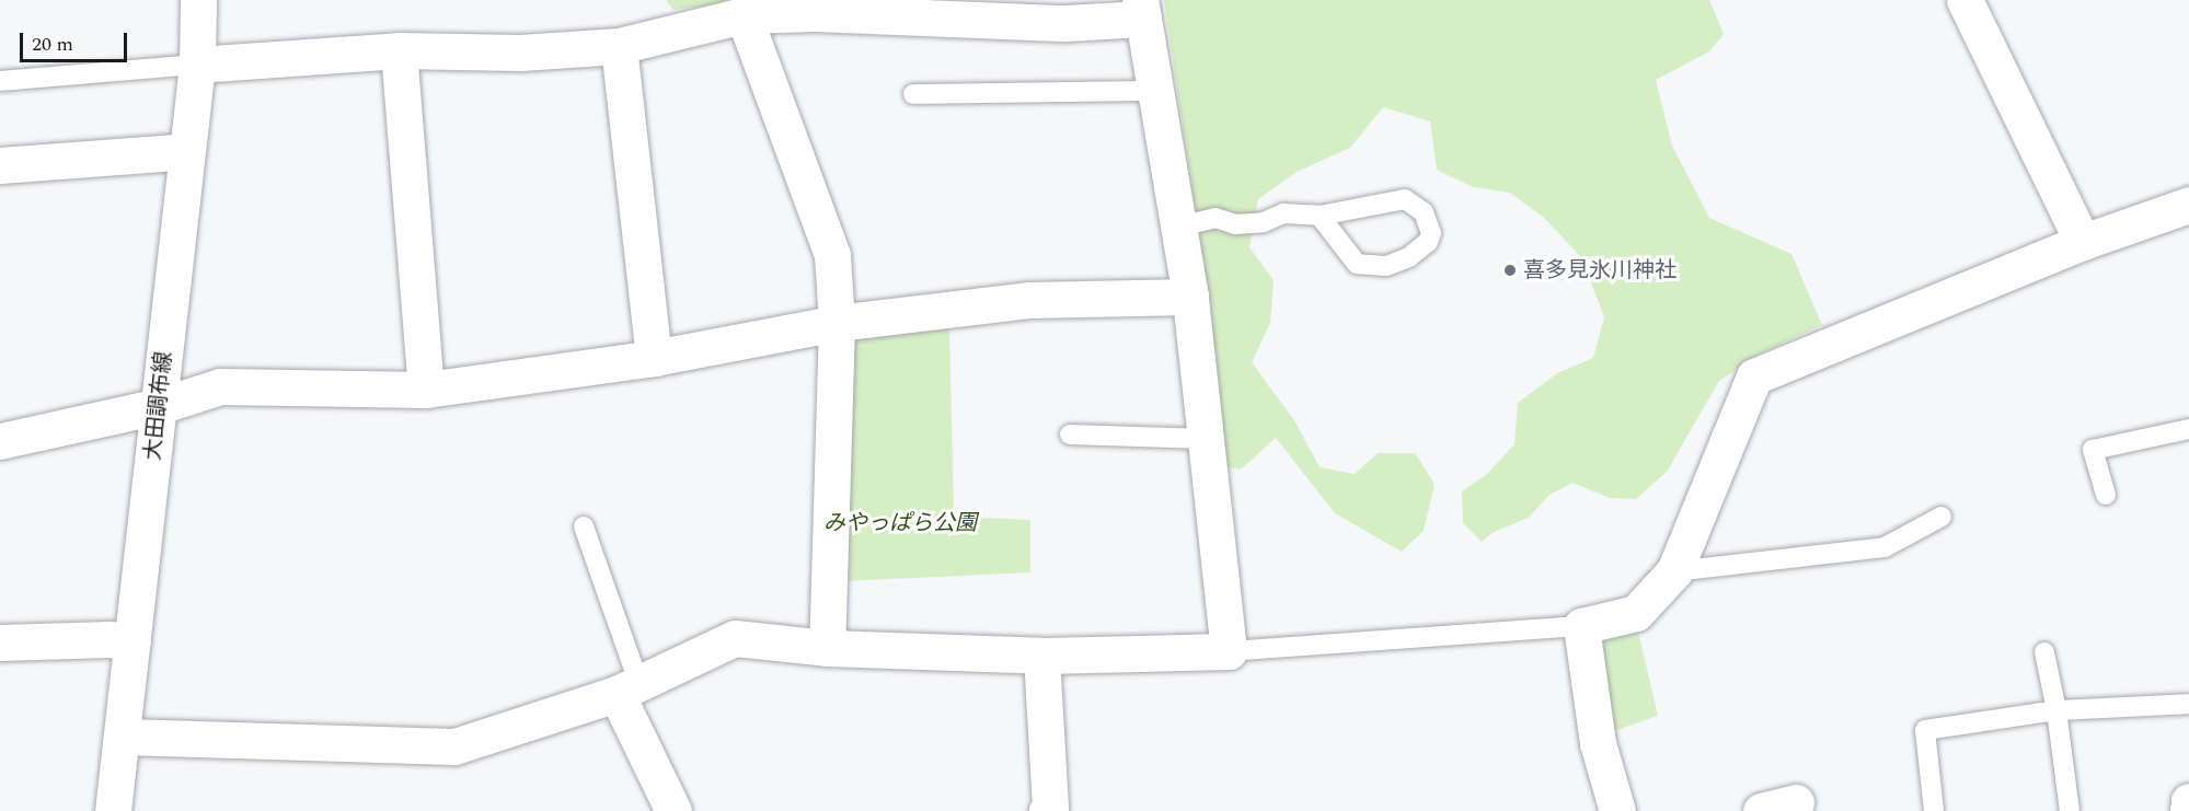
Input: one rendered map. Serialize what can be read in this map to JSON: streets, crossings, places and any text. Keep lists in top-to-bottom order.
{
  "streets": {
    "street": ["大田調布線"]
  },
  "parks": ["みやっぱら公園"],
  "places": ["喜多見氷川神社"],
  "scale_bar": "20 m"
}
